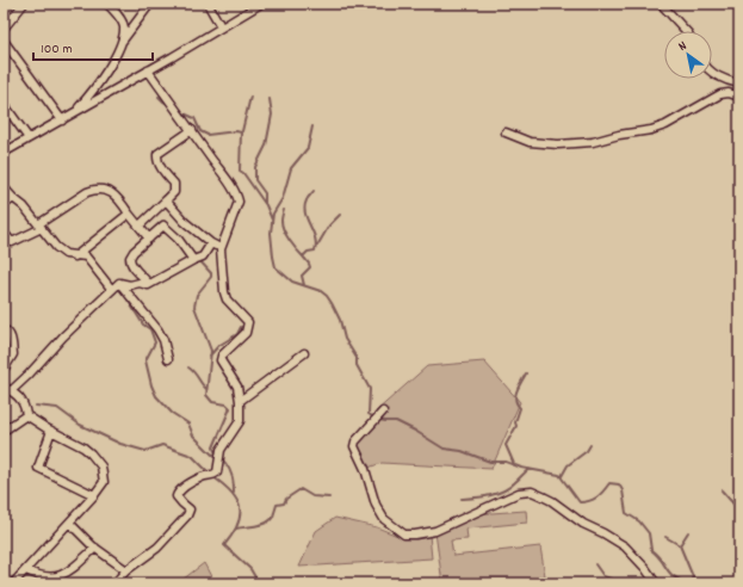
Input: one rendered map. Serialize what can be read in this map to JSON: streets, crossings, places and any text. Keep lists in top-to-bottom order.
{
  "scale_bar": "100 m",
  "north": "top left"
}
